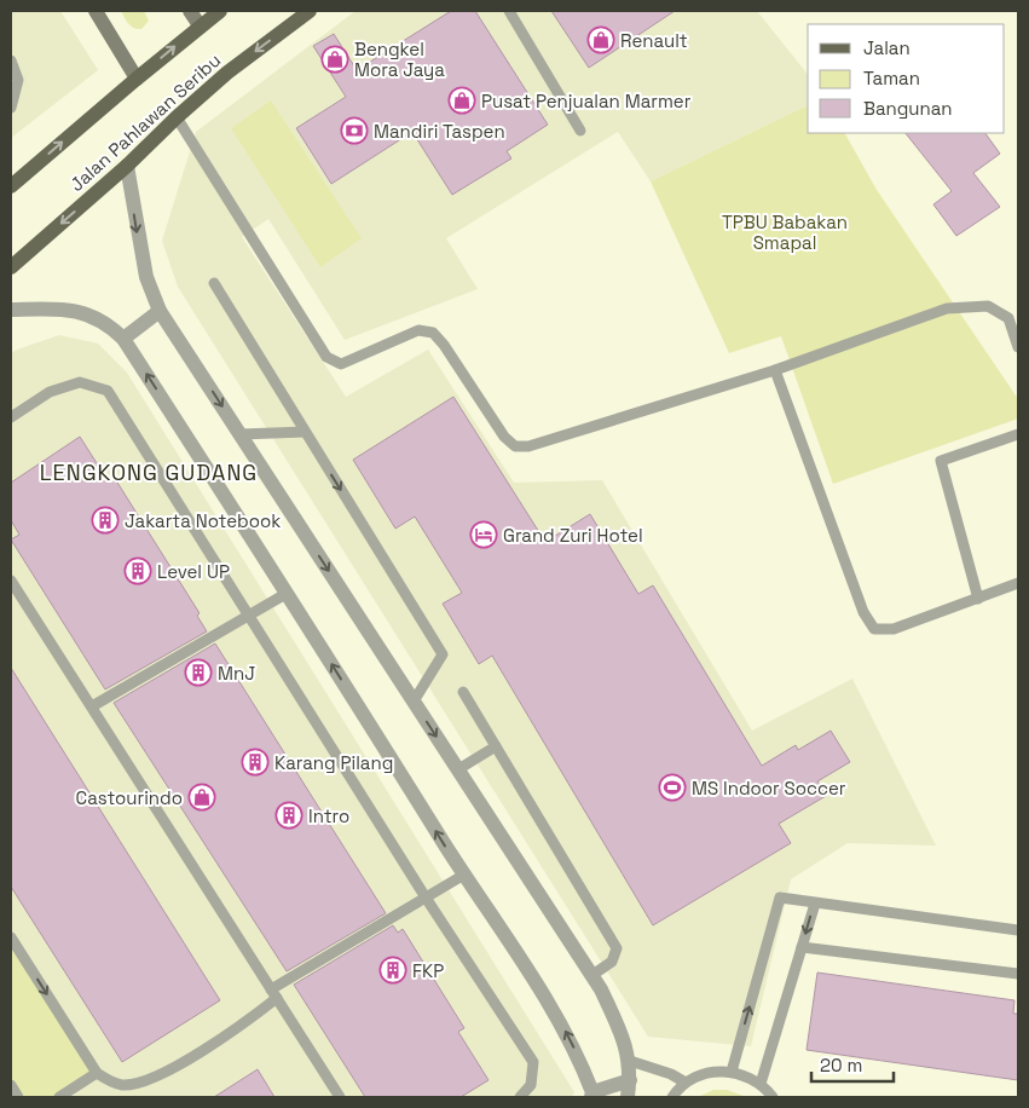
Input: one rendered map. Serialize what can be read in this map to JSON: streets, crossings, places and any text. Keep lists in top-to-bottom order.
{
  "streets": {
    "main road": ["Jalan Pahlawan Seribu"]
  },
  "districts": ["LENGKONG GUDANG"],
  "parks": ["TPBU Babakan Smapal"],
  "places": {
    "shop": [
      "Renault",
      "Bengkel Mora Jaya",
      "Pusat Penjualan Marmer",
      "Castourindo"
    ],
    "bank": ["Mandiri Taspen"],
    "building": [
      "Jakarta Notebook",
      "Level UP",
      "MnJ",
      "Karang Pilang",
      "Intro",
      "FKP"
    ],
    "hotel": ["Grand Zuri Hotel"],
    "sports": ["MS Indoor Soccer"]
  },
  "legend": ["Jalan", "Taman", "Bangunan"],
  "scale_bar": "20 m"
}
